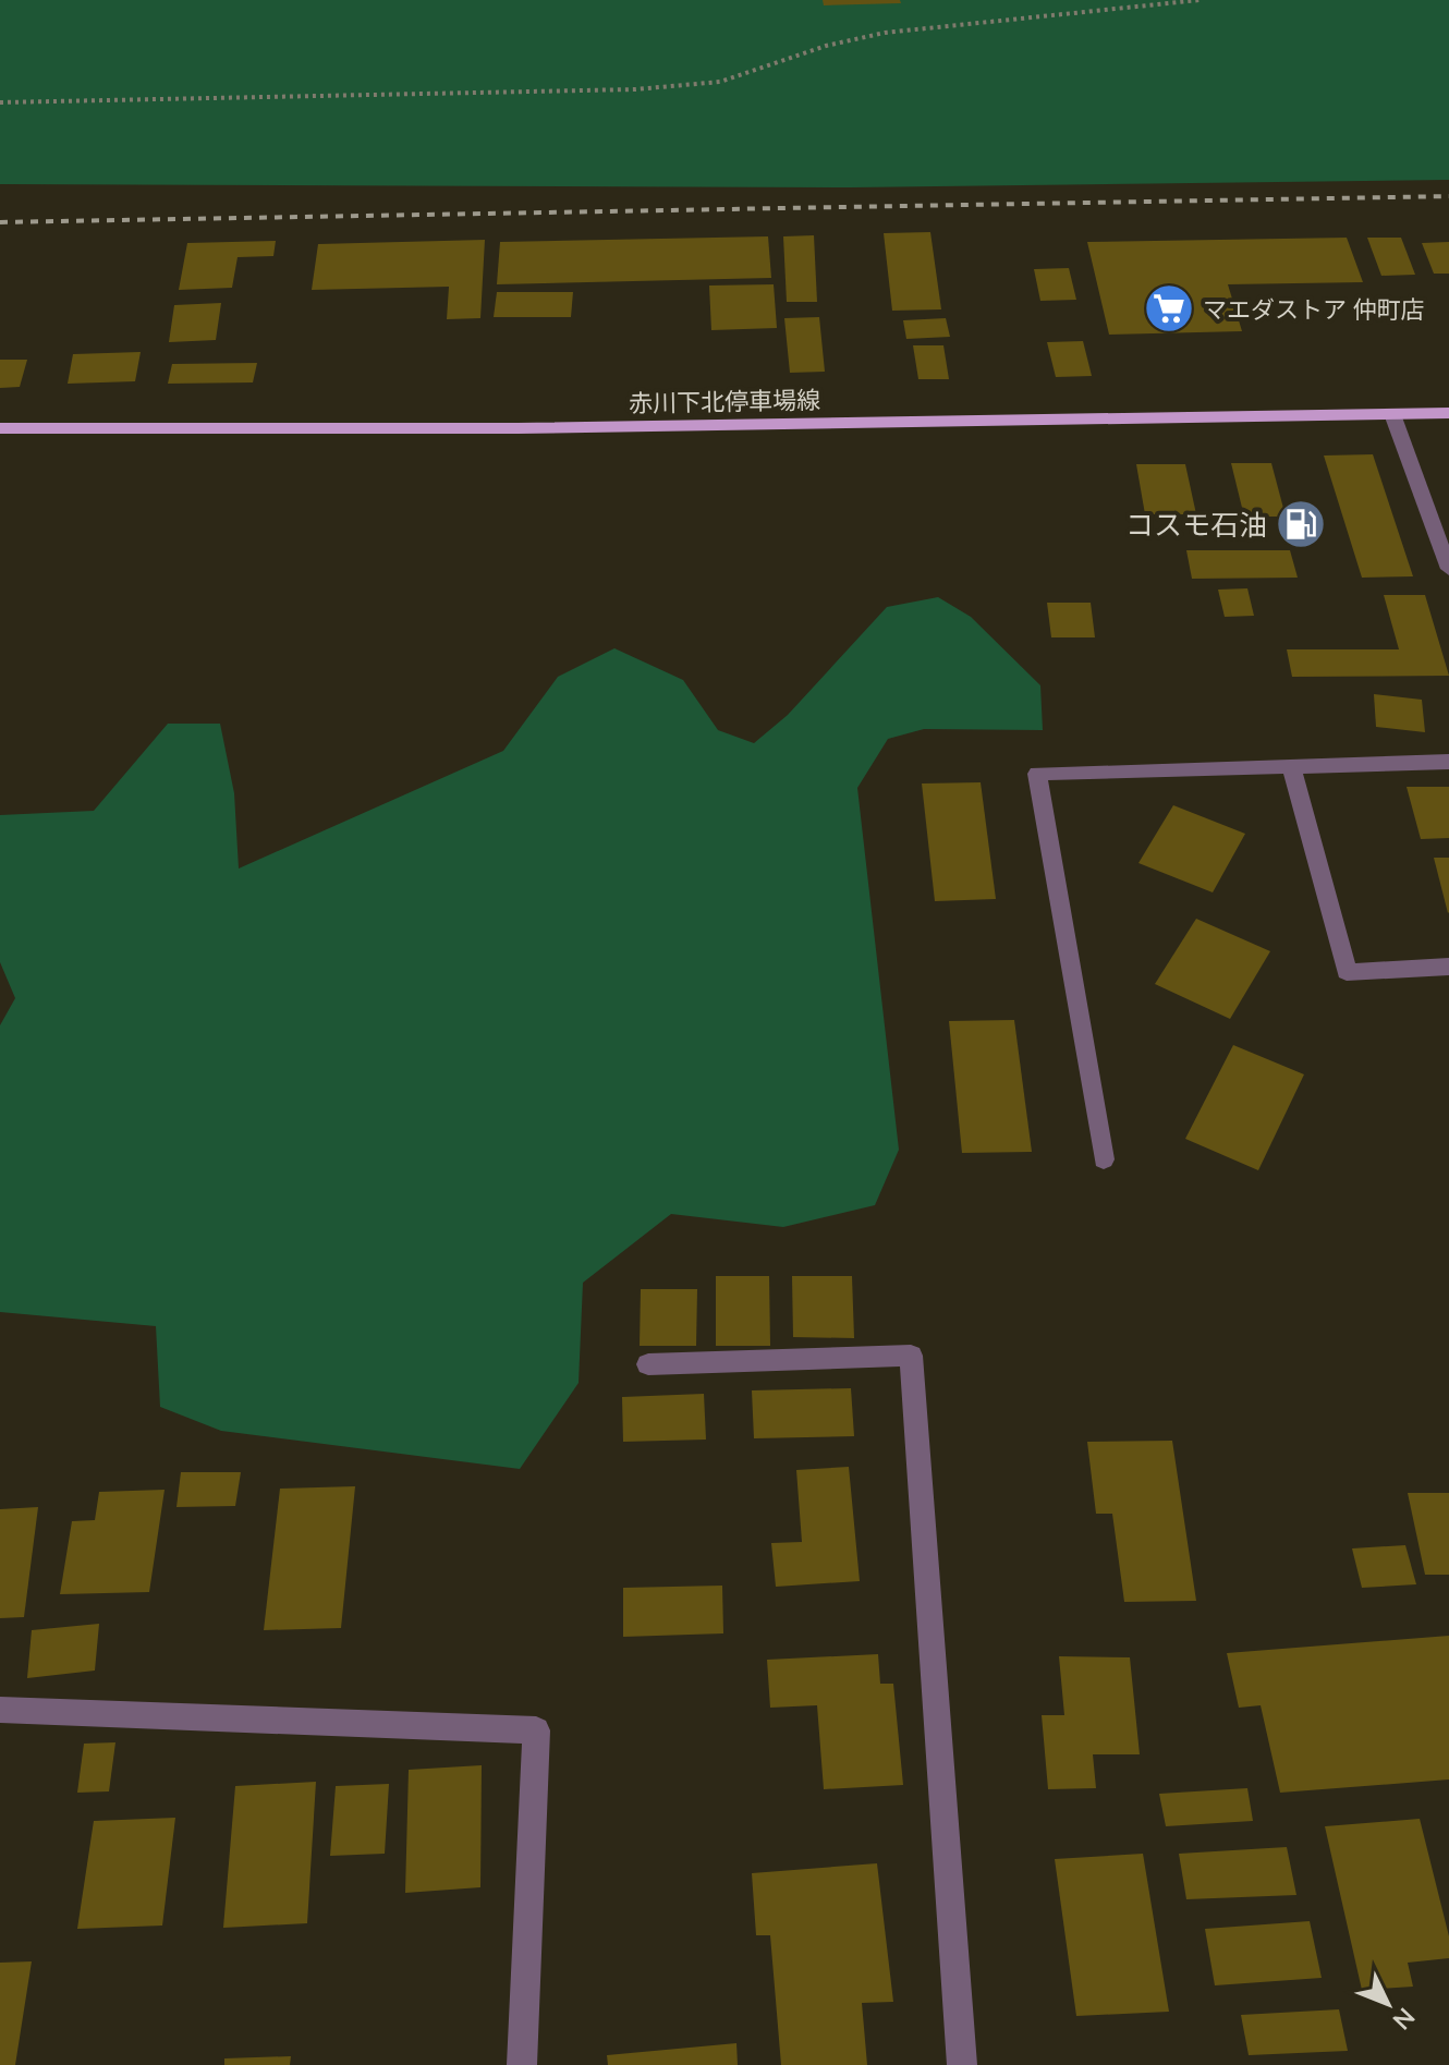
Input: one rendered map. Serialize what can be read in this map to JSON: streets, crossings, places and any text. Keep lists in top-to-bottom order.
{
  "streets": {
    "main road": ["赤川下北停車場線"]
  },
  "places": {
    "supermarket": ["マエダストア 仲町店"],
    "fuel station": ["コスモ石油"]
  },
  "north": "bottom right"
}
